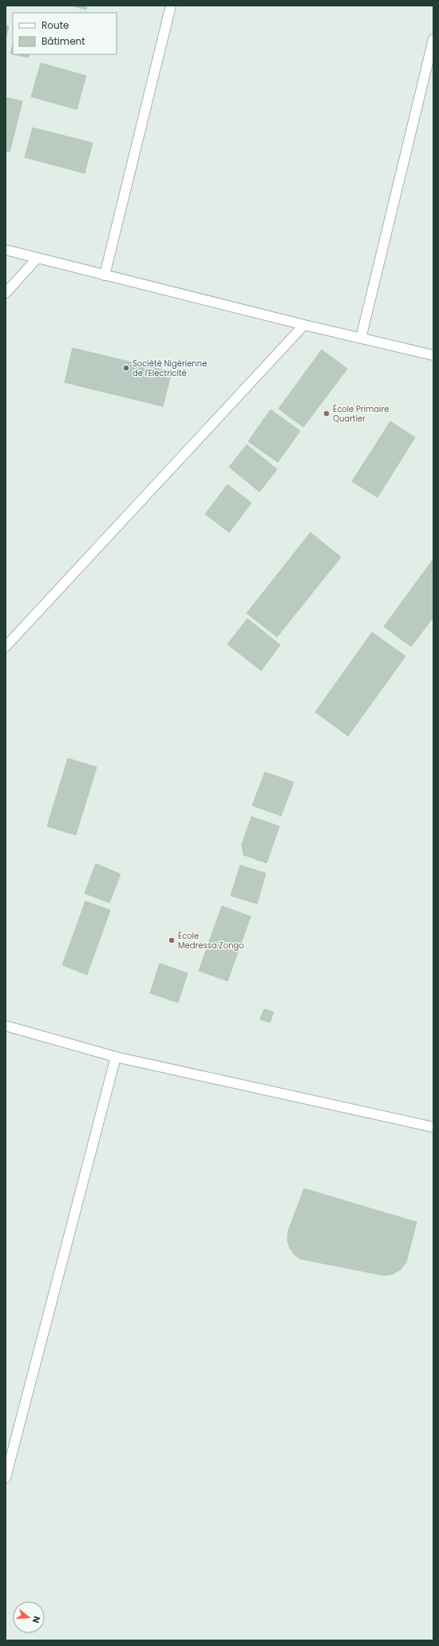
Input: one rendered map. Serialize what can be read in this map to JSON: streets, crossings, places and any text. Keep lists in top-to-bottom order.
{
  "places": ["Société Nigérienne de l'Electricité", "École Primaire Quartier", "École Medressa Zongo"],
  "legend": ["Route", "Bâtiment"],
  "north": "right"
}
